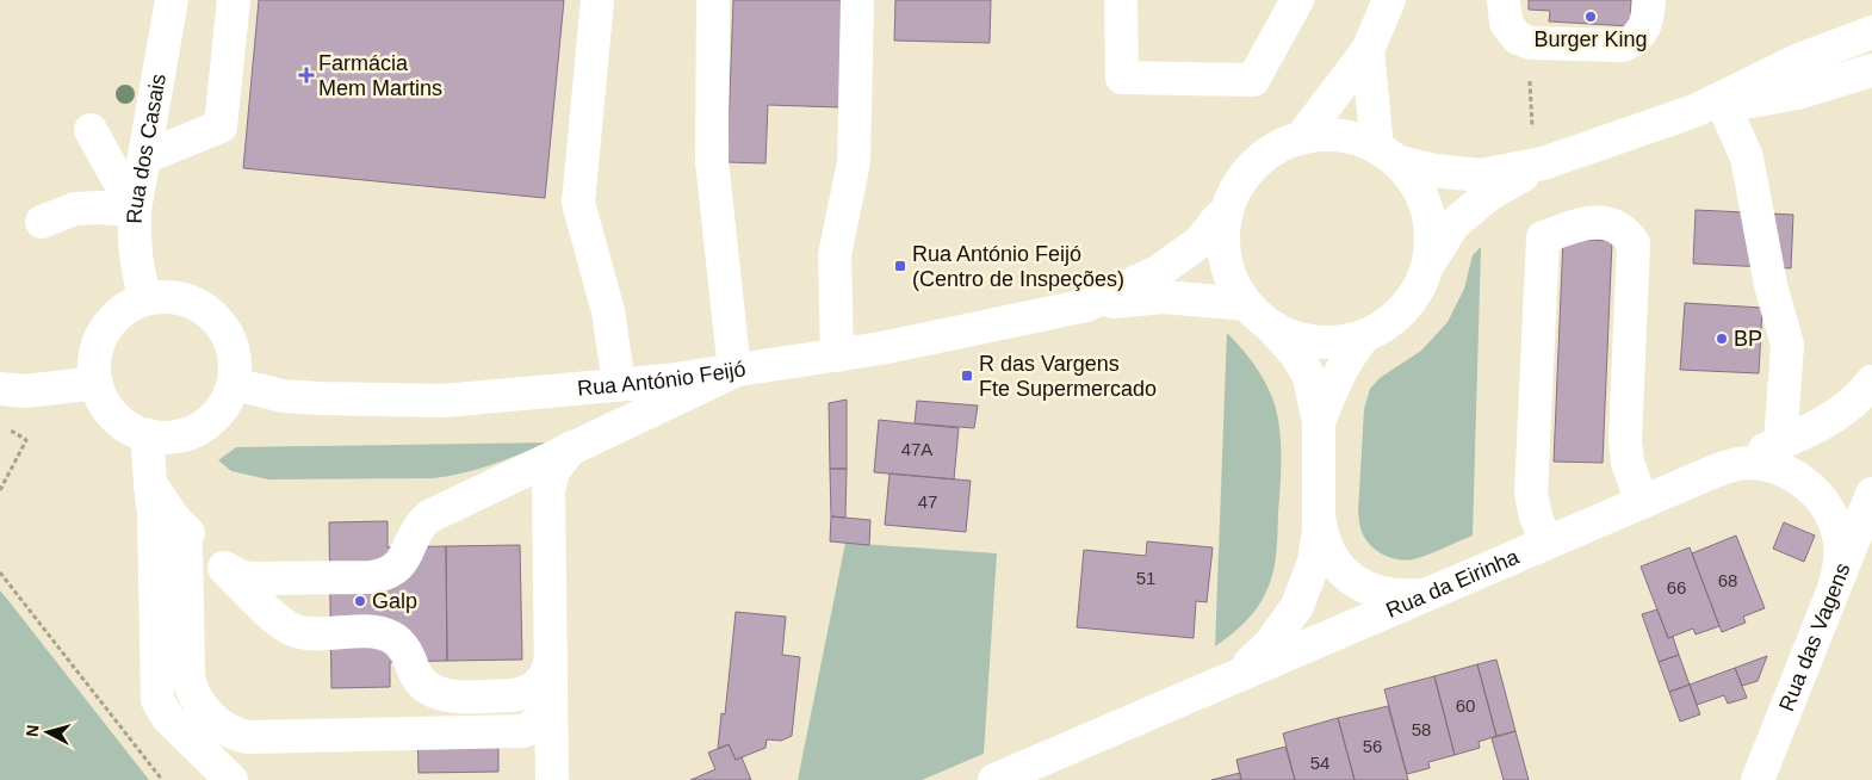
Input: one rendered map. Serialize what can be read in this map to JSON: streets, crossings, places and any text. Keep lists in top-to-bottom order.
{
  "streets": {
    "street": [
      "Rua dos Casais",
      "Rua António Feijó",
      "Rua da Eirinha",
      "Rua das Vagens"
    ]
  },
  "crossings": [
    ["Rua dos Casais", "Rua António Feijó"],
    ["Rua da Eirinha", "Rua das Vagens"]
  ],
  "places": {
    "other": ["Burger King", "BP", "Galp"],
    "health": ["Farmácia Mem Martins"],
    "transit": ["Rua António Feijó (Centro de Inspeções)", "R das Vargens Fte Supermercado"]
  },
  "house_numbers": [
    "47A",
    "47",
    "51",
    "68",
    "66",
    "60",
    "58",
    "56",
    "54"
  ],
  "north": "left"
}
